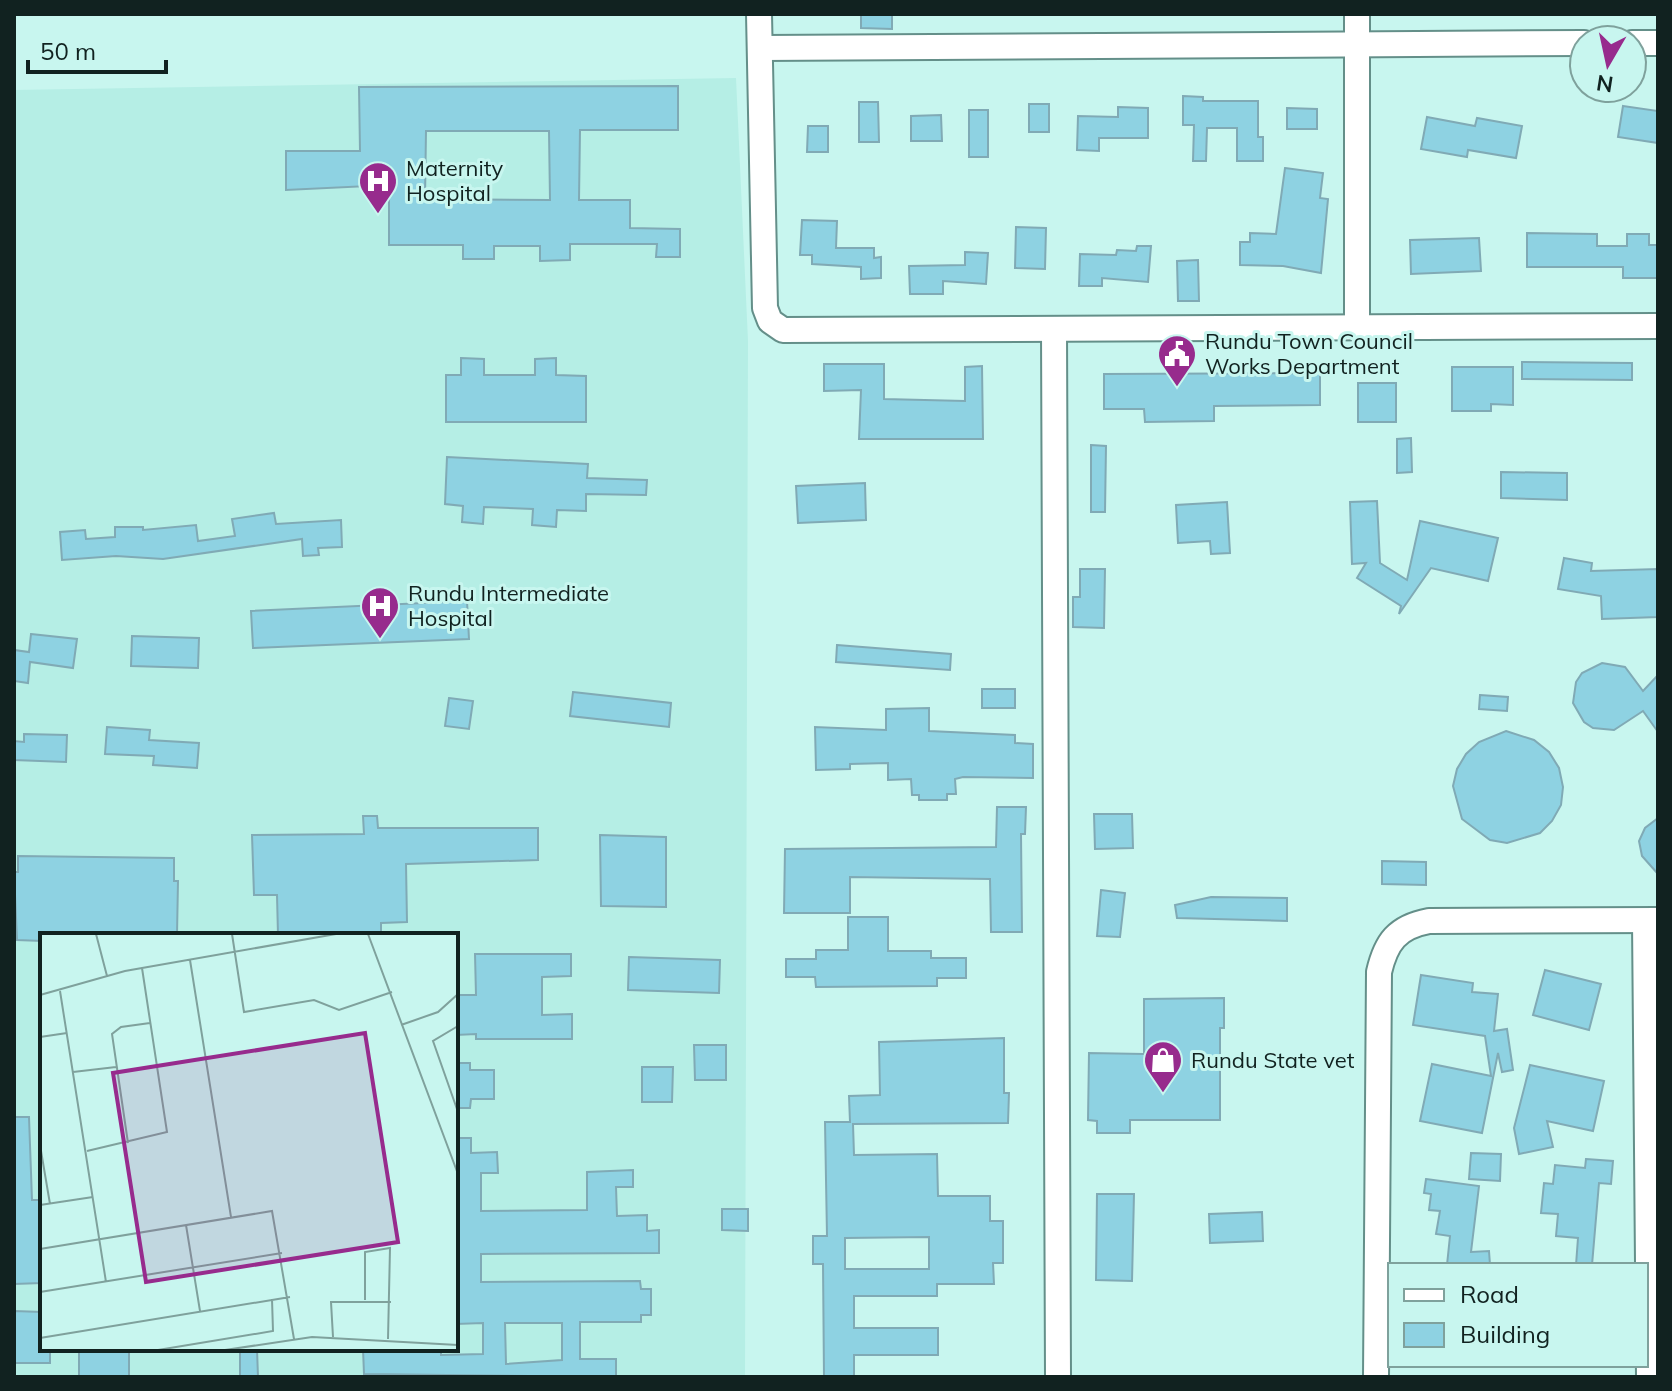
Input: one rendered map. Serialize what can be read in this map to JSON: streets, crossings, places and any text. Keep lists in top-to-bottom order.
{
  "places": {
    "hospital": ["Maternity Hospital", "Rundu Intermediate Hospital"],
    "public building": ["Rundu Town Council Works Department"],
    "shop": ["Rundu State vet"]
  },
  "legend": ["Road", "Building"],
  "scale_bar": "50 m",
  "north": "bottom"
}
